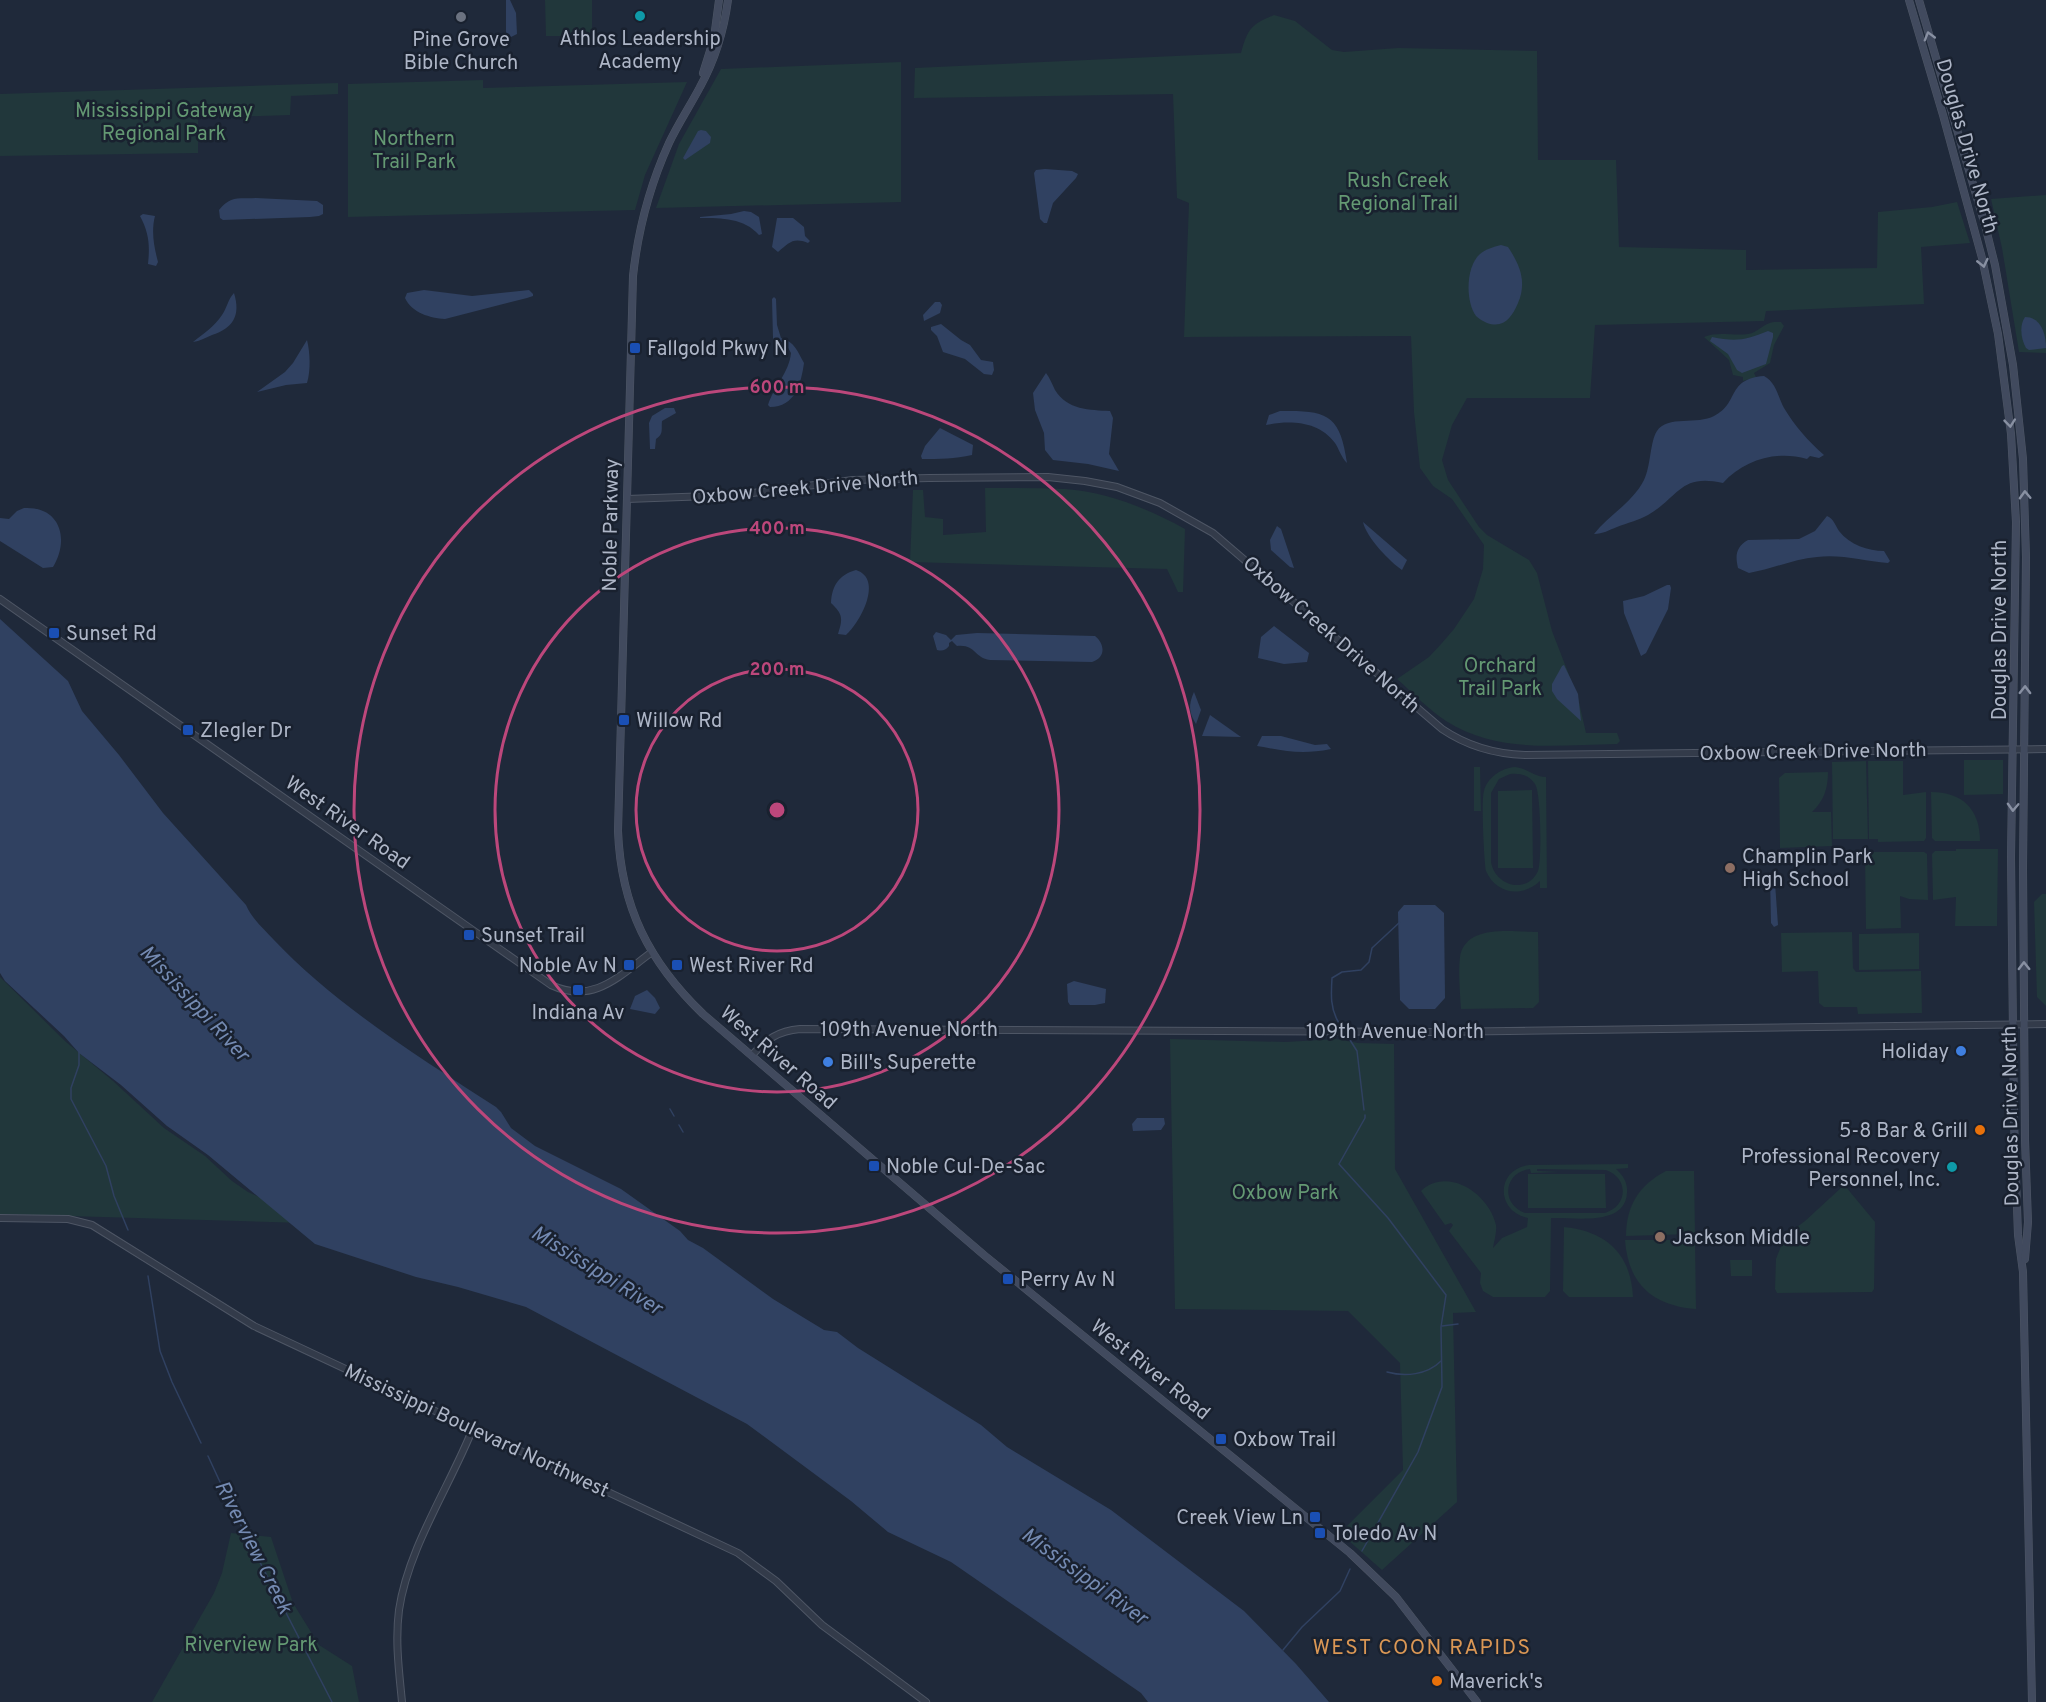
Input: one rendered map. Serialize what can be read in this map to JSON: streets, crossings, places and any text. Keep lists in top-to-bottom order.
{
  "streets": {
    "main road": ["Douglas Drive North", "Noble Parkway", "West River Road"],
    "street": ["Oxbow Creek Drive North", "109th Avenue North", "Mississippi Boulevard Northwest"]
  },
  "crossings": [
    ["Douglas Drive North", "Oxbow Creek Drive North"],
    ["Douglas Drive North", "109th Avenue North"],
    ["Oxbow Creek Drive North", "Noble Parkway"],
    ["Noble Parkway", "West River Road"],
    ["West River Road", "109th Avenue North"]
  ],
  "districts": ["WEST COON RAPIDS"],
  "water": ["Mississippi River", "Riverview Creek"],
  "parks": [
    "Mississippi Gateway Regional Park",
    "Northern Trail Park",
    "Rush Creek Regional Trail",
    "Orchard Trail Park",
    "Oxbow Park",
    "Riverview Park"
  ],
  "places": {
    "other": [
      "Athlos Leadership Academy",
      "Pine Grove Bible Church",
      "Champlin Park High School",
      "Holiday",
      "Bill's Superette",
      "5-8 Bar & Grill",
      "Professional Recovery Personnel, Inc.",
      "Jackson Middle",
      "Maverick's"
    ],
    "transit": [
      "Fallgold Pkwy N",
      "Sunset Rd",
      "Willow Rd",
      "ZIegler Dr",
      "Sunset Trail",
      "Noble Av N",
      "West River Rd",
      "Indiana Av",
      "Noble Cul-De-Sac",
      "Perry Av N",
      "Oxbow Trail",
      "Creek View Ln",
      "Toledo Av N"
    ]
  },
  "rings": ["600 m", "400 m", "200 m"]
}
